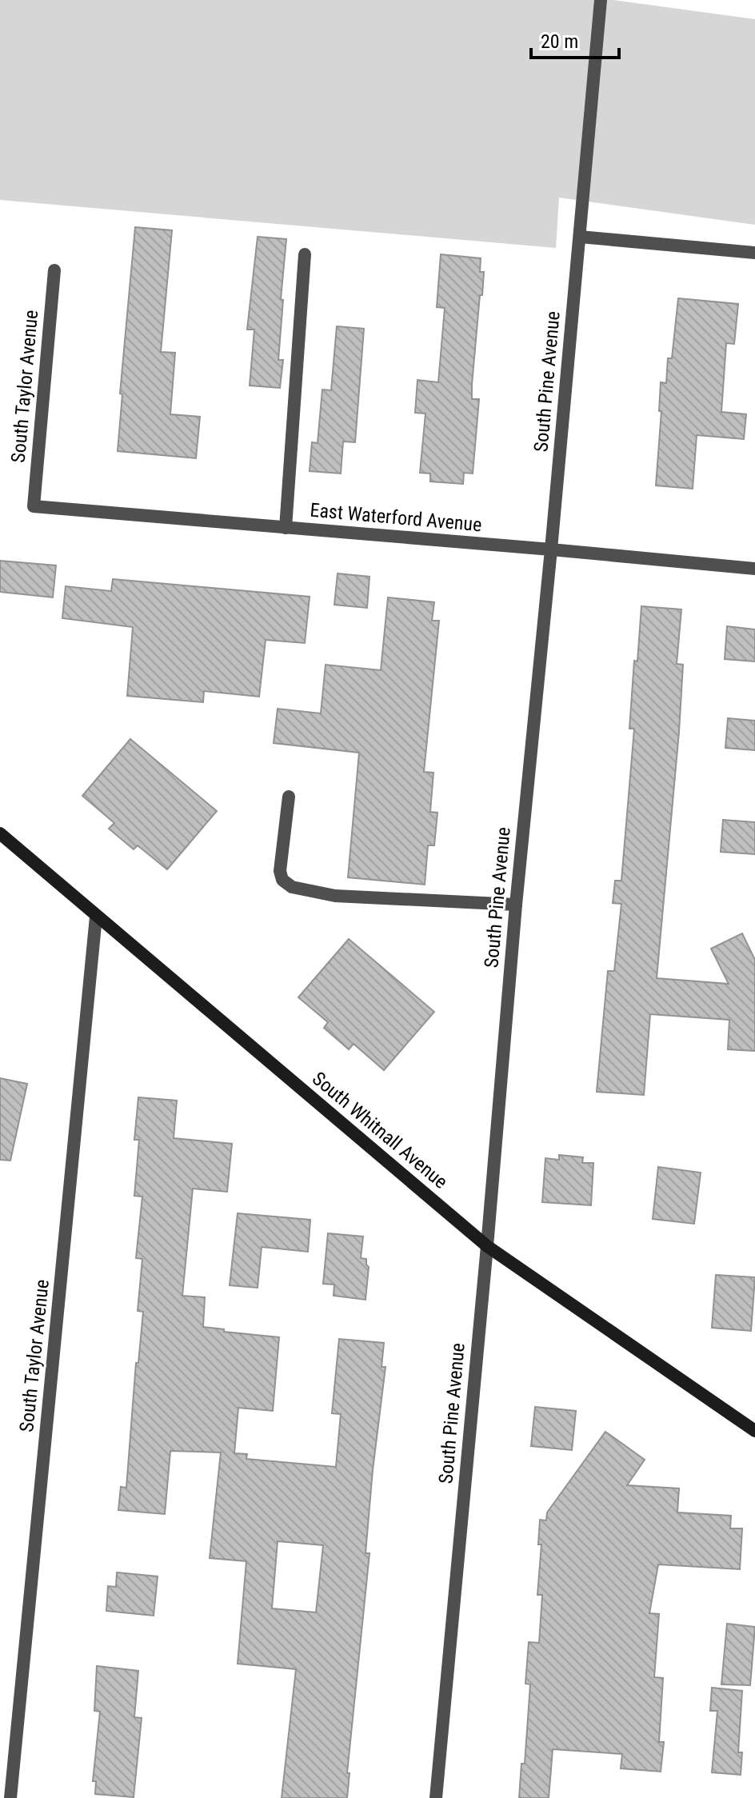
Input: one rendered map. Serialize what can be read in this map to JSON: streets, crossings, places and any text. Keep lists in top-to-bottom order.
{
  "streets": {
    "street": [
      "South Pine Avenue",
      "South Taylor Avenue",
      "East Waterford Avenue",
      "South Whitnall Avenue"
    ]
  },
  "crossings": [
    ["South Pine Avenue", "East Waterford Avenue"],
    ["South Pine Avenue", "South Whitnall Avenue"],
    ["South Taylor Avenue", "East Waterford Avenue"],
    ["South Taylor Avenue", "South Whitnall Avenue"]
  ],
  "scale_bar": "20 m"
}
